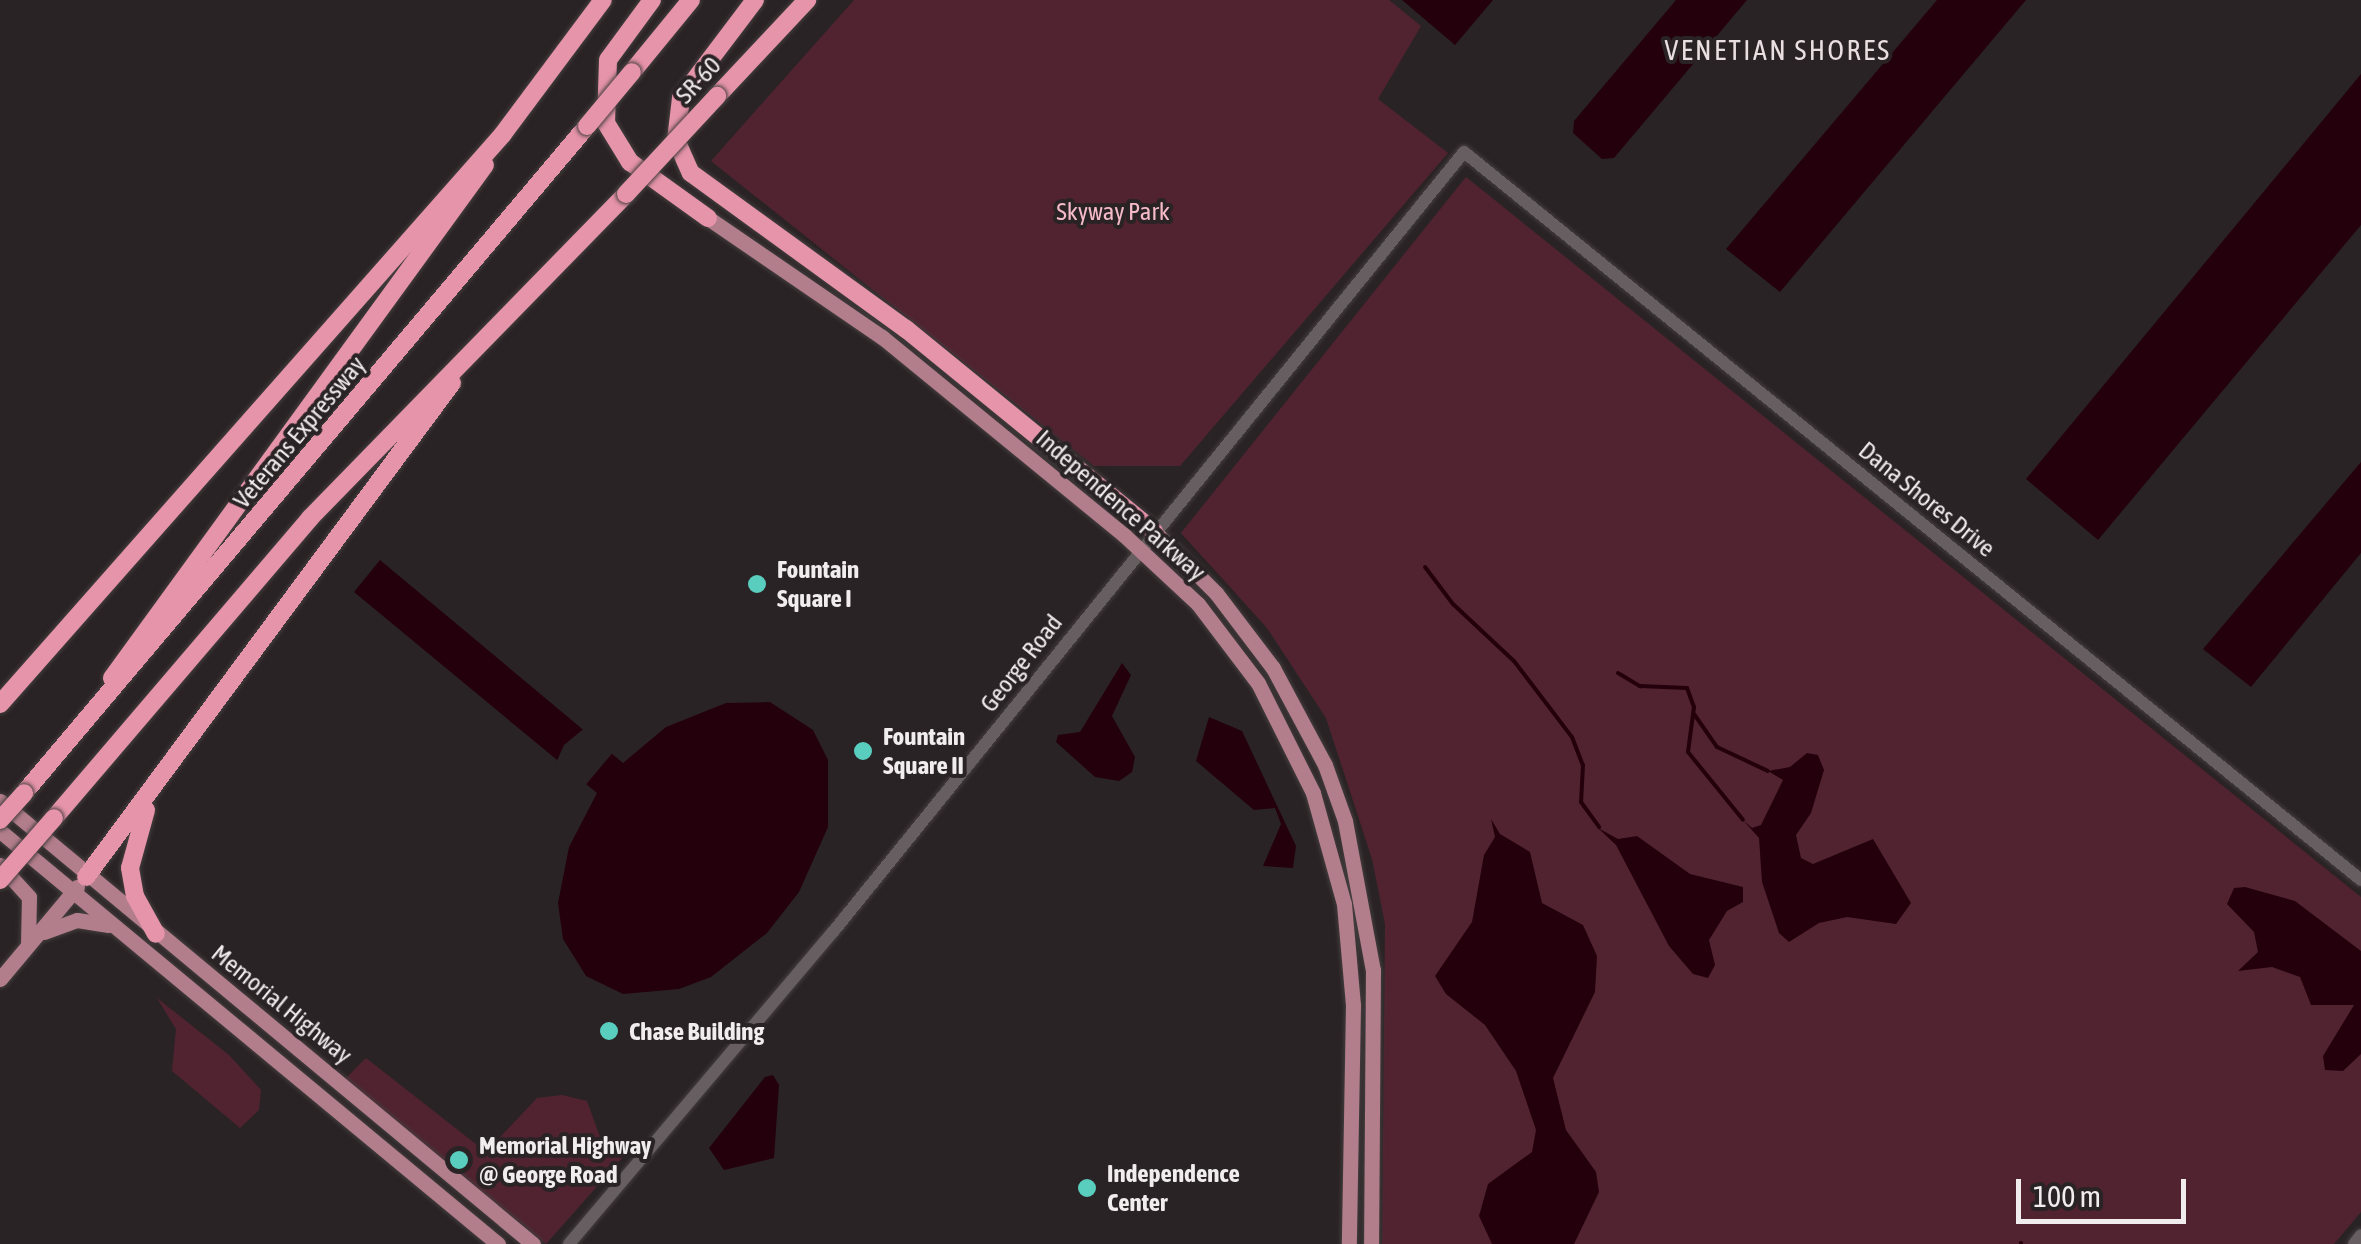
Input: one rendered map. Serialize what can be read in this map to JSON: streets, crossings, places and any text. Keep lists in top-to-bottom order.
{
  "streets": {
    "highway": ["SR-60", "Veterans Expressway"],
    "main road": ["Independence Parkway", "Memorial Highway"],
    "street": ["Dana Shores Drive", "George Road"]
  },
  "crossings": [
    ["Dana Shores Drive", "George Road"],
    ["Independence Parkway", "George Road"]
  ],
  "districts": ["VENETIAN SHORES"],
  "parks": ["Skyway Park"],
  "places": [
    "Fountain Square I",
    "Fountain Square II",
    "Chase Building",
    "Memorial Highway @ George Road",
    "Independence Center"
  ],
  "scale_bar": "100 m"
}
